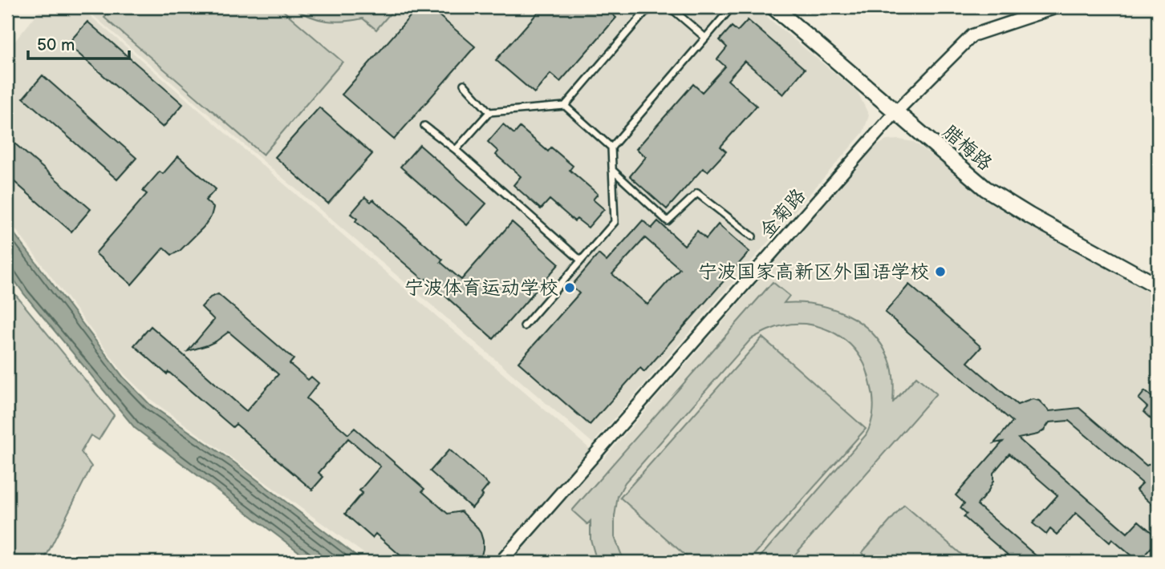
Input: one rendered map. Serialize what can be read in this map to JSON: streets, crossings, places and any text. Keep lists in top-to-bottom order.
{
  "streets": {
    "street": ["腊梅路", "金菊路"]
  },
  "crossings": [
    ["腊梅路", "金菊路"]
  ],
  "places": ["宁波国家高新区外国语学校", "宁波体育运动学校"],
  "scale_bar": "50 m"
}
